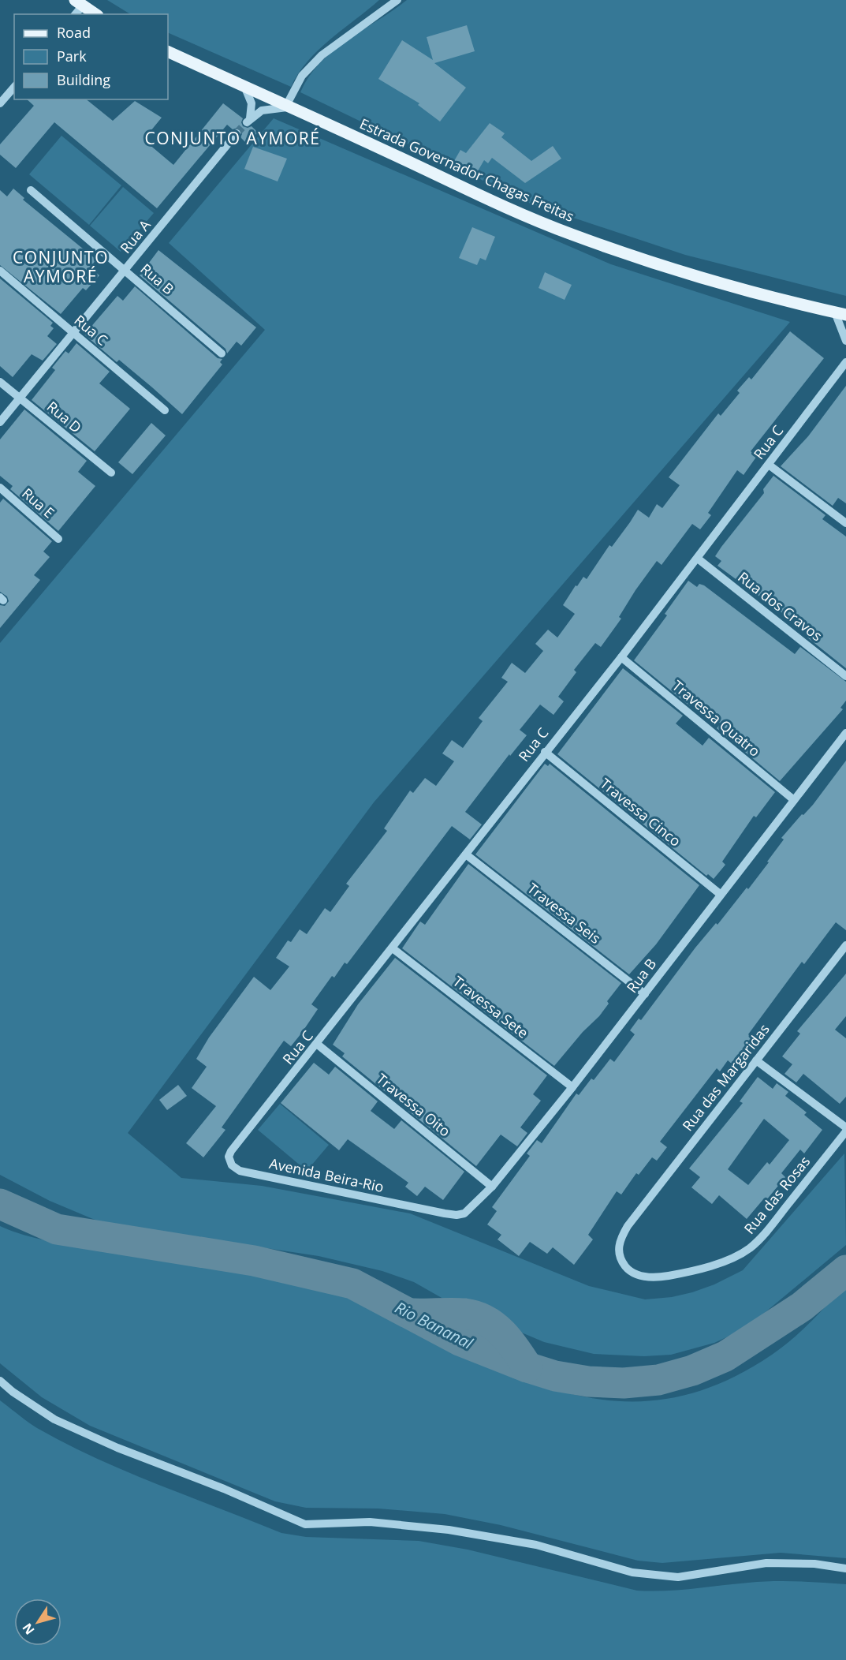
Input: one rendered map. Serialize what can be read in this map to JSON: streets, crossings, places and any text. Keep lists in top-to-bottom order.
{
  "streets": {
    "main road": ["Estrada Governador Chagas Freitas"],
    "street": [
      "Rua A",
      "Rua B",
      "Rua C",
      "Rua D",
      "Rua E",
      "Rua dos Cravos",
      "Travessa Quatro",
      "Travessa Cinco",
      "Travessa Seis",
      "Travessa Sete",
      "Rua das Margaridas",
      "Travessa Oito",
      "Avenida Beira-Rio",
      "Rua das Rosas"
    ]
  },
  "crossings": [
    ["Rua A", "Rua B"],
    ["Rua A", "Rua C"],
    ["Rua A", "Rua D"],
    ["Rua B", "Travessa Quatro"],
    ["Rua B", "Travessa Cinco"],
    ["Rua B", "Travessa Seis"],
    ["Rua B", "Travessa Sete"],
    ["Rua B", "Travessa Oito"],
    ["Rua B", "Avenida Beira-Rio"],
    ["Rua C", "Rua dos Cravos"],
    ["Rua C", "Travessa Quatro"],
    ["Rua C", "Travessa Cinco"],
    ["Rua C", "Travessa Seis"],
    ["Rua C", "Travessa Sete"],
    ["Rua C", "Travessa Oito"],
    ["Rua C", "Avenida Beira-Rio"],
    ["Rua das Margaridas", "Rua das Rosas"]
  ],
  "districts": ["CONJUNTO AYMORÉ", "CONJUNTO AYMORÉ"],
  "water": ["Rio Bananal"],
  "legend": ["Road", "Park", "Building"],
  "north": "bottom left"
}
